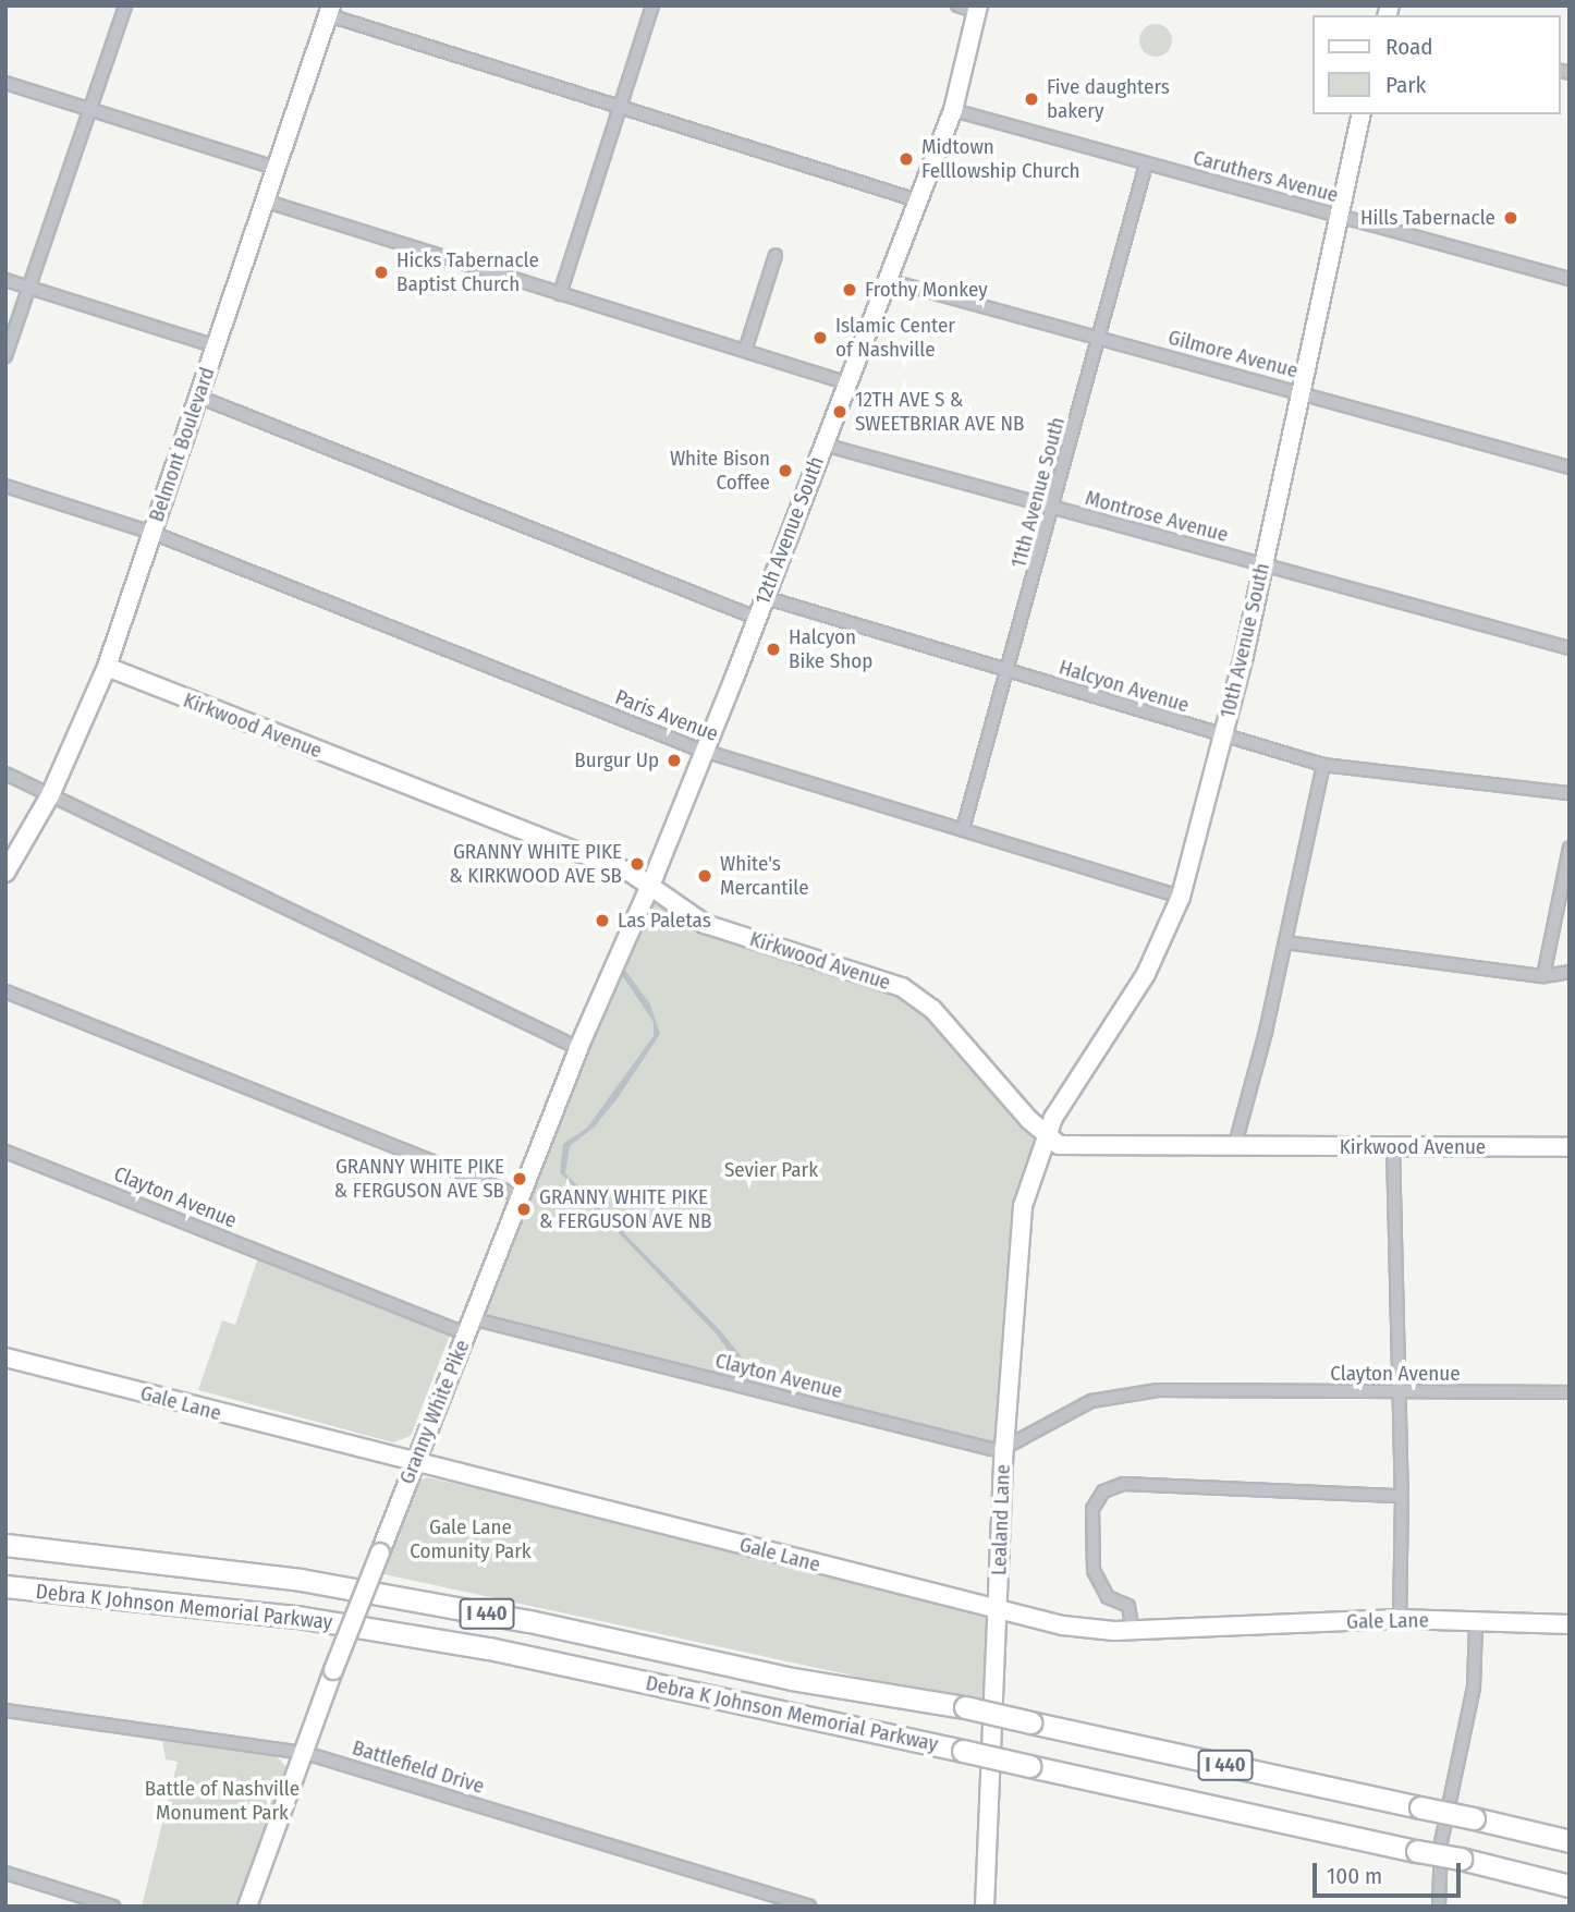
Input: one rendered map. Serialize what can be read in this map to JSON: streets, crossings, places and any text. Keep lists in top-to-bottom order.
{
  "streets": {
    "highway": ["Debra K Johnson Memorial Parkway", "I 440"],
    "street": [
      "Caruthers Avenue",
      "Gilmore Avenue",
      "Belmont Boulevard",
      "11th Avenue South",
      "Montrose Avenue",
      "12th Avenue South",
      "10th Avenue South",
      "Halcyon Avenue",
      "Paris Avenue",
      "Kirkwood Avenue",
      "Clayton Avenue",
      "Gale Lane",
      "Granny White Pike",
      "Lealand Lane",
      "Battlefield Drive"
    ]
  },
  "crossings": [
    ["Caruthers Avenue", "11th Avenue South"],
    ["Caruthers Avenue", "12th Avenue South"],
    ["Caruthers Avenue", "10th Avenue South"],
    ["Gilmore Avenue", "11th Avenue South"],
    ["Gilmore Avenue", "12th Avenue South"],
    ["Gilmore Avenue", "10th Avenue South"],
    ["Belmont Boulevard", "Paris Avenue"],
    ["Belmont Boulevard", "Kirkwood Avenue"],
    ["11th Avenue South", "Montrose Avenue"],
    ["11th Avenue South", "Halcyon Avenue"],
    ["11th Avenue South", "Paris Avenue"],
    ["Montrose Avenue", "12th Avenue South"],
    ["Montrose Avenue", "10th Avenue South"],
    ["12th Avenue South", "Halcyon Avenue"],
    ["12th Avenue South", "Paris Avenue"],
    ["12th Avenue South", "Kirkwood Avenue"],
    ["12th Avenue South", "Granny White Pike"],
    ["10th Avenue South", "Halcyon Avenue"],
    ["10th Avenue South", "Paris Avenue"],
    ["10th Avenue South", "Kirkwood Avenue"],
    ["10th Avenue South", "Lealand Lane"],
    ["Kirkwood Avenue", "Lealand Lane"],
    ["Clayton Avenue", "Granny White Pike"],
    ["Clayton Avenue", "Lealand Lane"],
    ["Gale Lane", "Granny White Pike"],
    ["Gale Lane", "Lealand Lane"],
    ["Granny White Pike", "Battlefield Drive"]
  ],
  "parks": ["Sevier Park", "Gale Lane Comunity Park", "Battle of Nashville Monument Park"],
  "places": [
    "Five daughters bakery",
    "Midtown Felllowship Church",
    "Hills Tabernacle",
    "Hicks Tabernacle Baptist Church",
    "Frothy Monkey",
    "Islamic Center of Nashville",
    "12TH AVE S & SWEETBRIAR AVE NB",
    "White Bison Coffee",
    "Halcyon Bike Shop",
    "Burgur Up",
    "GRANNY WHITE PIKE & KIRKWOOD AVE SB",
    "White's Mercantile",
    "Las Paletas",
    "GRANNY WHITE PIKE & FERGUSON AVE SB",
    "GRANNY WHITE PIKE & FERGUSON AVE NB"
  ],
  "legend": ["Road", "Park"],
  "scale_bar": "100 m"
}
